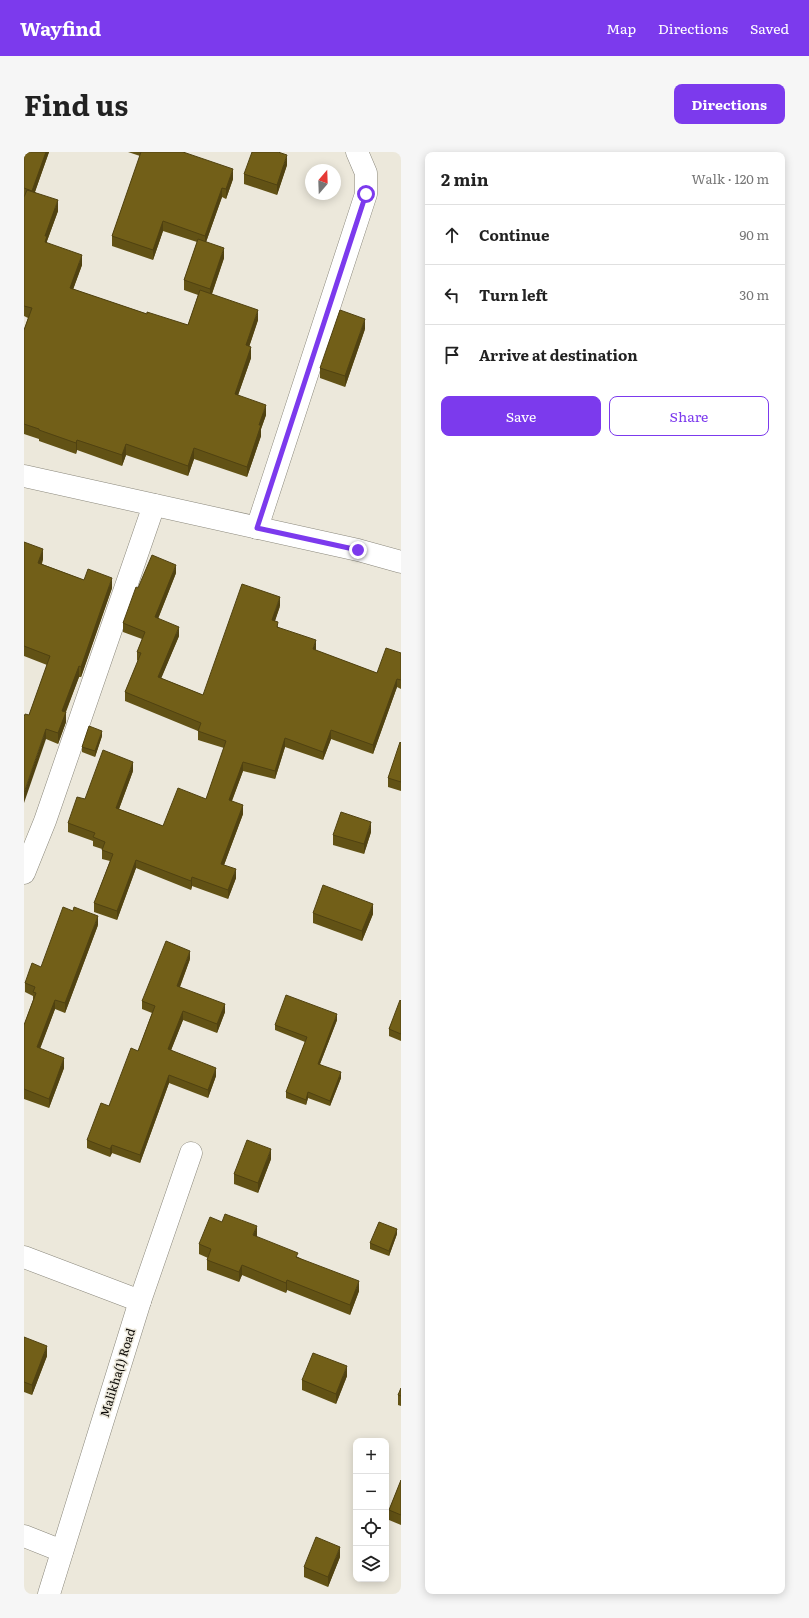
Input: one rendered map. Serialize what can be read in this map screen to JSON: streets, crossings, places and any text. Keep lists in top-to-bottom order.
{
  "streets": {
    "street": ["Malikha(1) Road"]
  },
  "north": "top",
  "page": {
    "header": "Wayfind",
    "nav": ["Map", "Directions", "Saved"],
    "title": "Find us",
    "buttons": [
      "Directions",
      ["Save", "Share"]
    ],
    "heading": ["2 min", "Walk · 120 m"],
    "list": [
      ["Continue", "90 m"],
      ["Turn left", "30 m"],
      "Arrive at destination"
    ],
    "map_buttons": ["+", "−"]
  }
}
